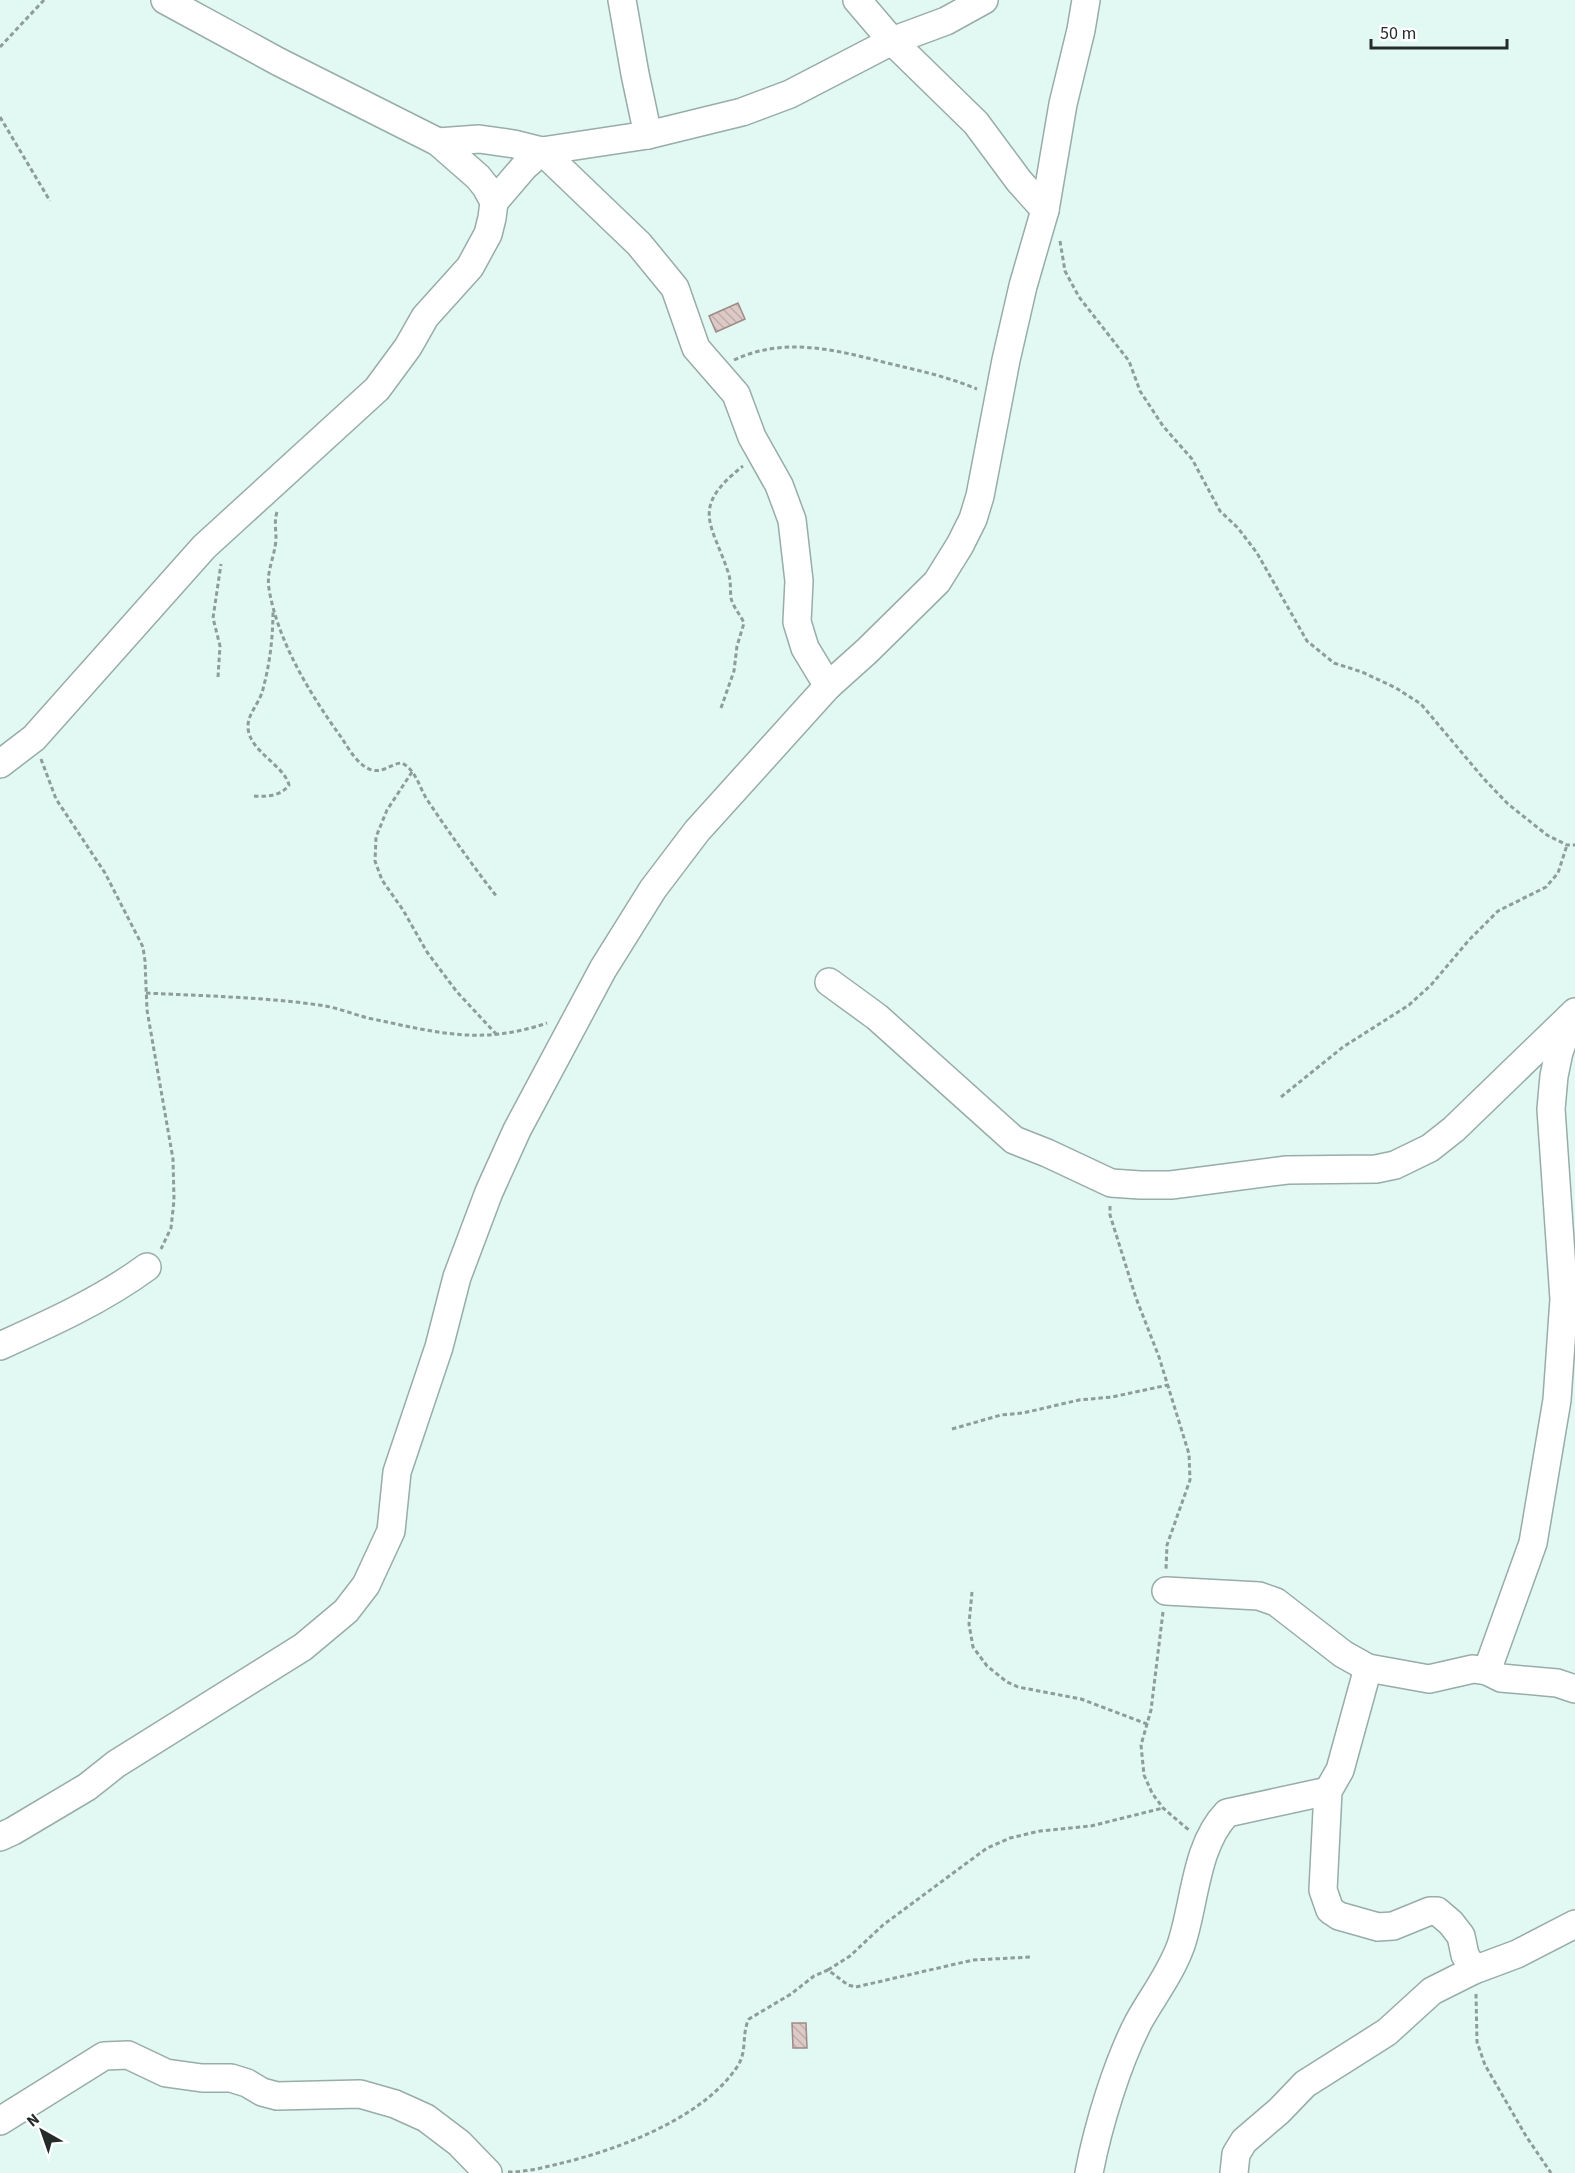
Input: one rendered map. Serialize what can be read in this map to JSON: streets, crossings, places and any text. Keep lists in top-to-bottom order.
{
  "scale_bar": "50 m",
  "north": "top left"
}
